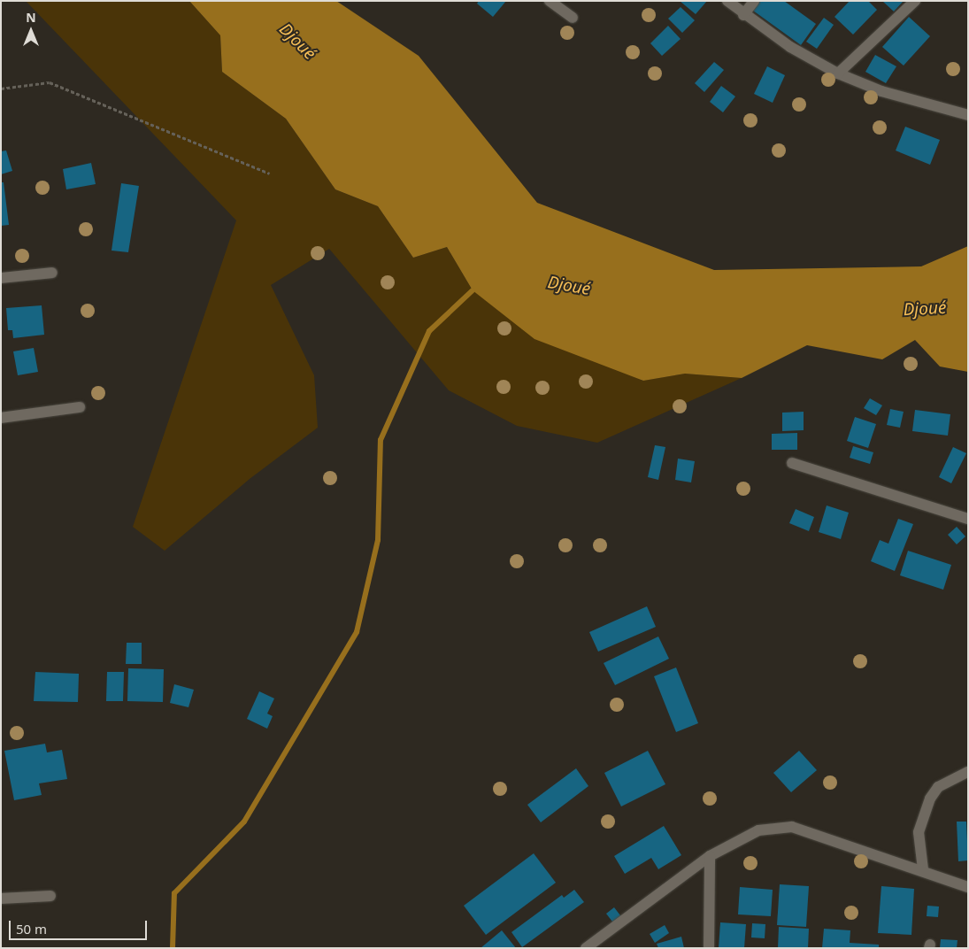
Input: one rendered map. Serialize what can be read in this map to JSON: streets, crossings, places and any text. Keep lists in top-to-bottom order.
{
  "water": ["Djoué"],
  "scale_bar": "50 m",
  "north": "top"
}
